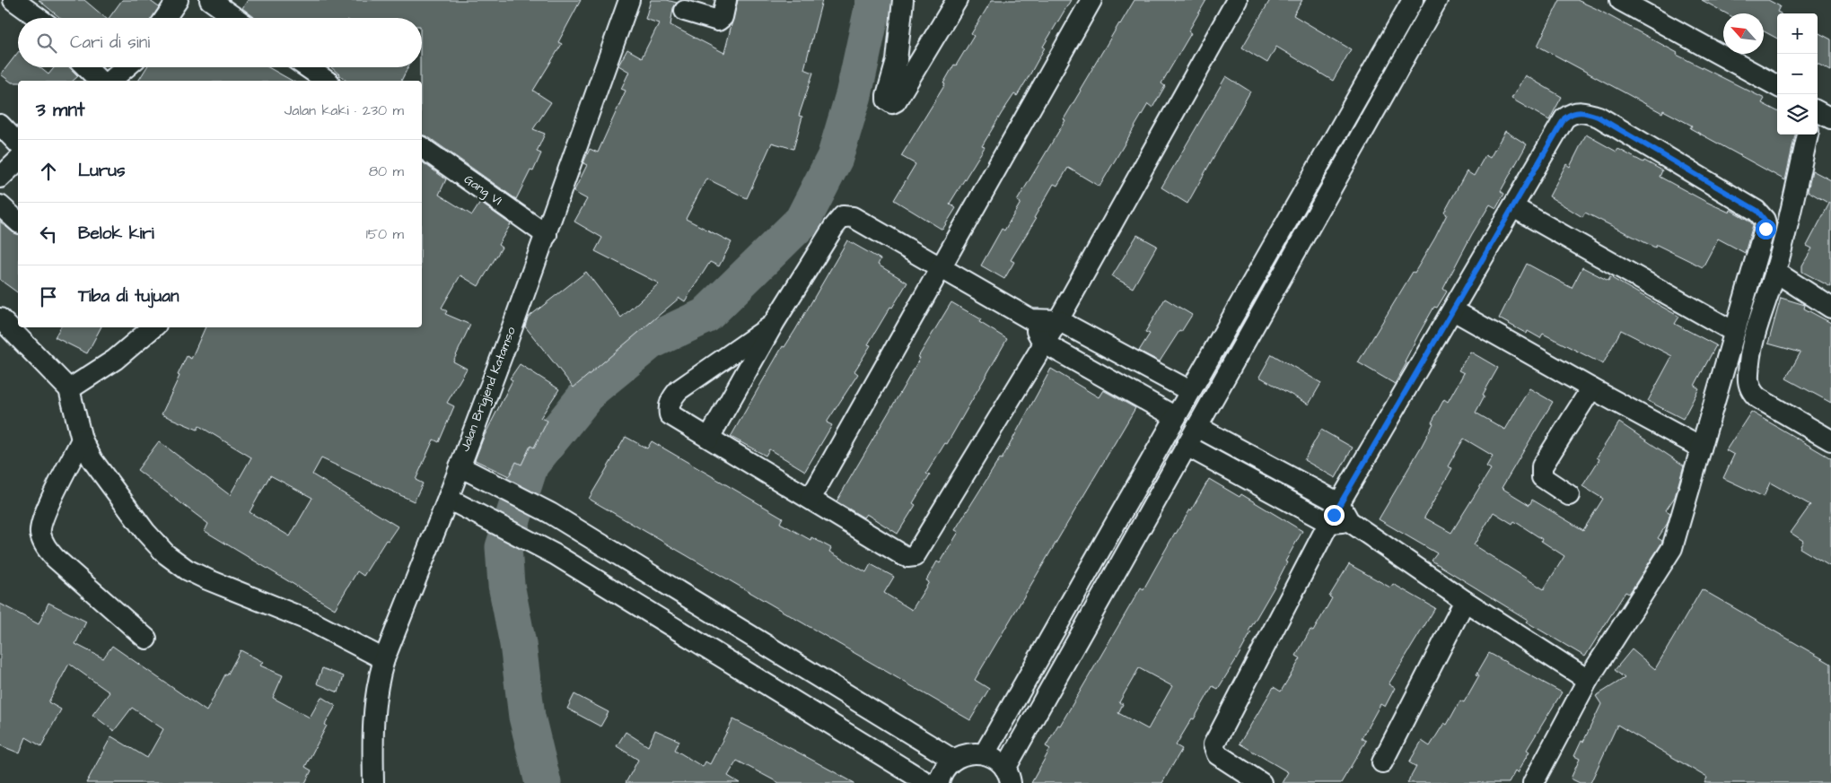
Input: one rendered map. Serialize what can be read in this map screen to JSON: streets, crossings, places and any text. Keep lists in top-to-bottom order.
{
  "streets": {
    "street": ["Gang VI", "Jalan Brigjend Katamso"]
  },
  "crossings": [
    ["Gang VI", "Jalan Brigjend Katamso"]
  ],
  "north": "top left",
  "page": {
    "map_buttons": ["+", "−"],
    "search": "Cari di sini",
    "heading": ["3 mnt", "Jalan kaki · 230 m"],
    "list": [
      ["Lurus", "80 m"],
      ["Belok kiri", "150 m"],
      "Tiba di tujuan"
    ]
  }
}
